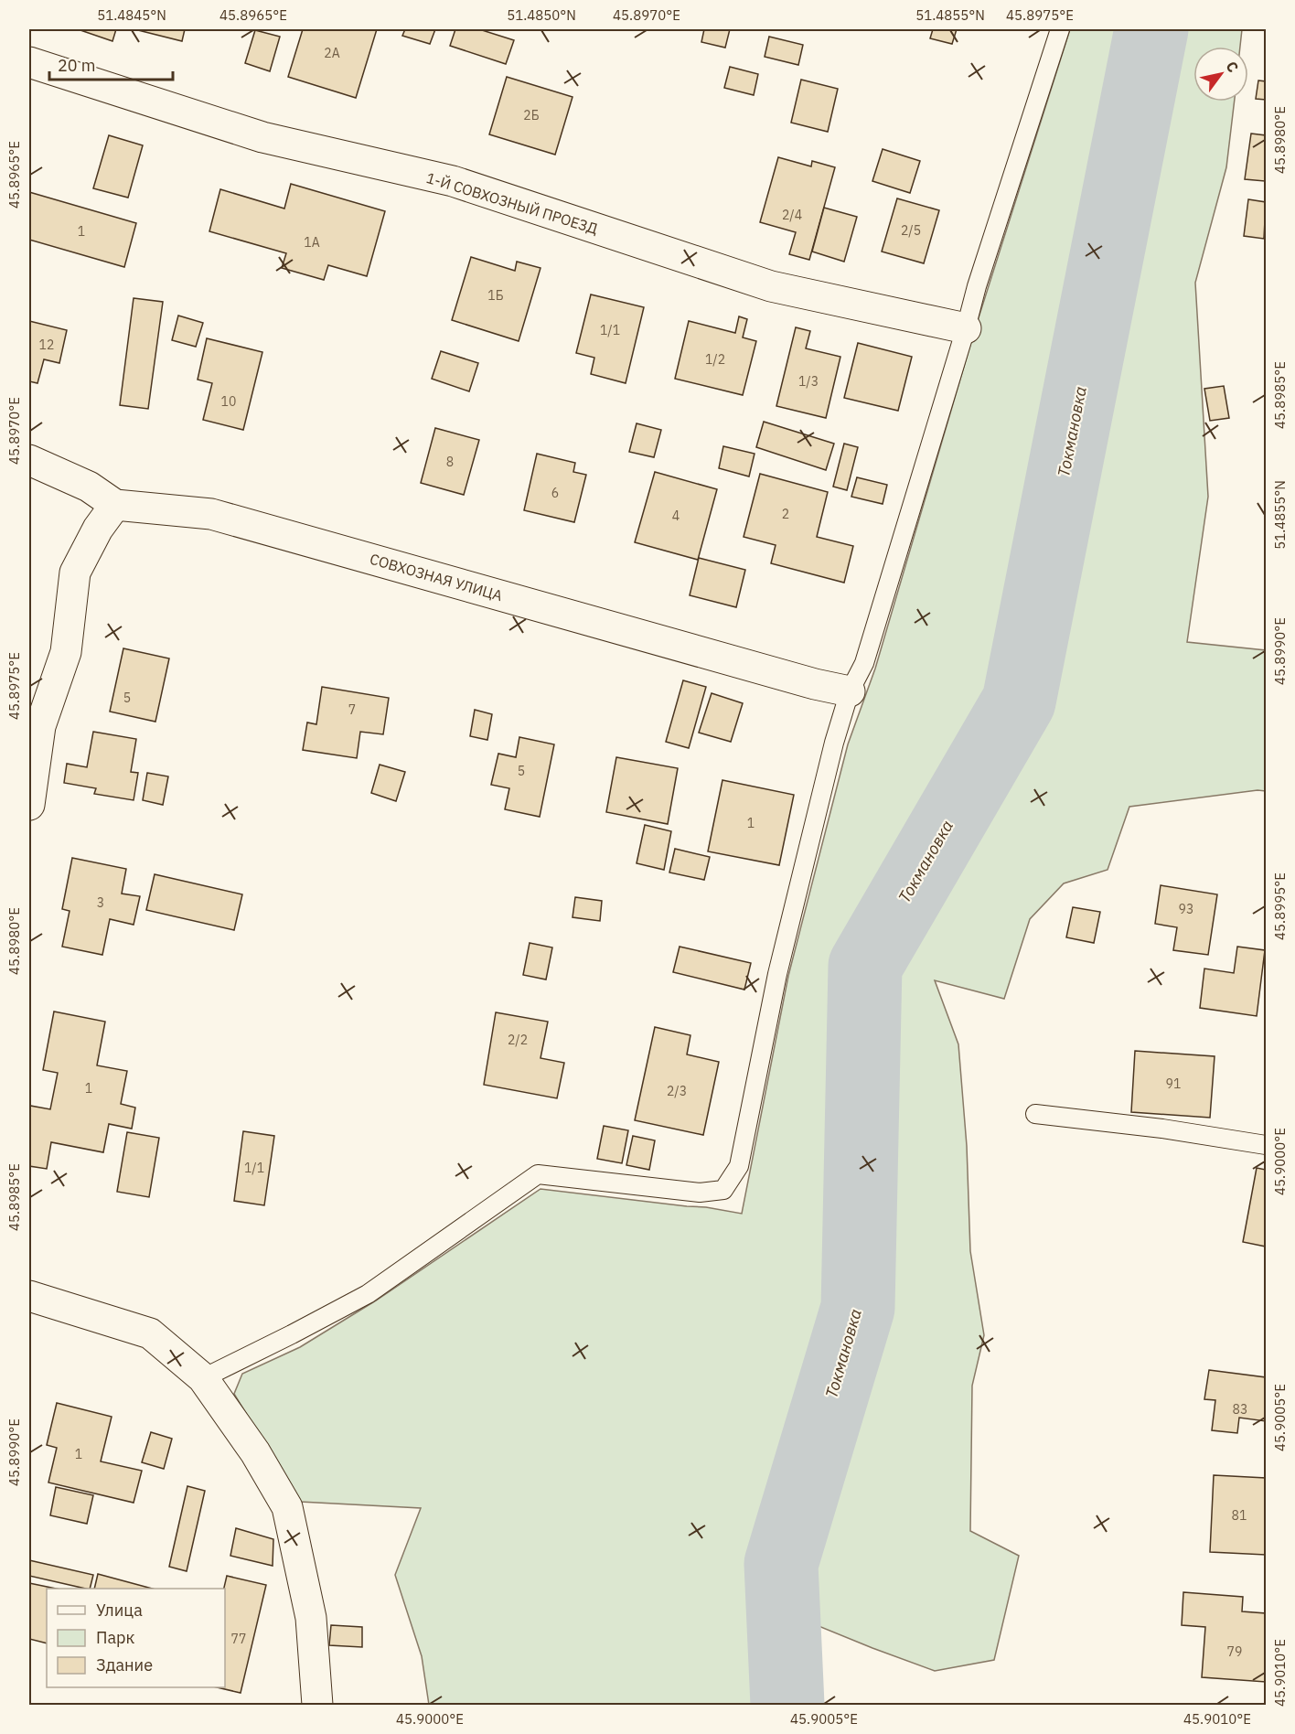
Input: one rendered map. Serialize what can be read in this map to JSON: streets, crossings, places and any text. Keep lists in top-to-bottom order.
{
  "streets": {
    "street": ["1-Й СОВХОЗНЫЙ ПРОЕЗД", "СОВХОЗНАЯ УЛИЦА"]
  },
  "water": ["Токмановка"],
  "house_numbers": [
    "2А",
    "2Б",
    "2/4",
    "2/5",
    "1",
    "1А",
    "1Б",
    "1/1",
    "12",
    "1/2",
    "1/3",
    "10",
    "8",
    "6",
    "2",
    "4",
    "5",
    "7",
    "5",
    "1",
    "3",
    "93",
    "2/2",
    "91",
    "1",
    "2/3",
    "1/1",
    "83",
    "1",
    "81",
    "77",
    "79"
  ],
  "legend": ["Улица", "Парк", "Здание"],
  "scale_bar": "20 m",
  "north": "top right",
  "coordinates": [
    "51.4845°N",
    "45.8965°E",
    "51.4850°N",
    "45.8970°E",
    "51.4855°N",
    "45.8975°E",
    "45.8980°E",
    "45.8985°E",
    "45.8990°E",
    "45.8995°E",
    "45.9000°E",
    "45.9005°E",
    "45.9010°E"
  ]
}
